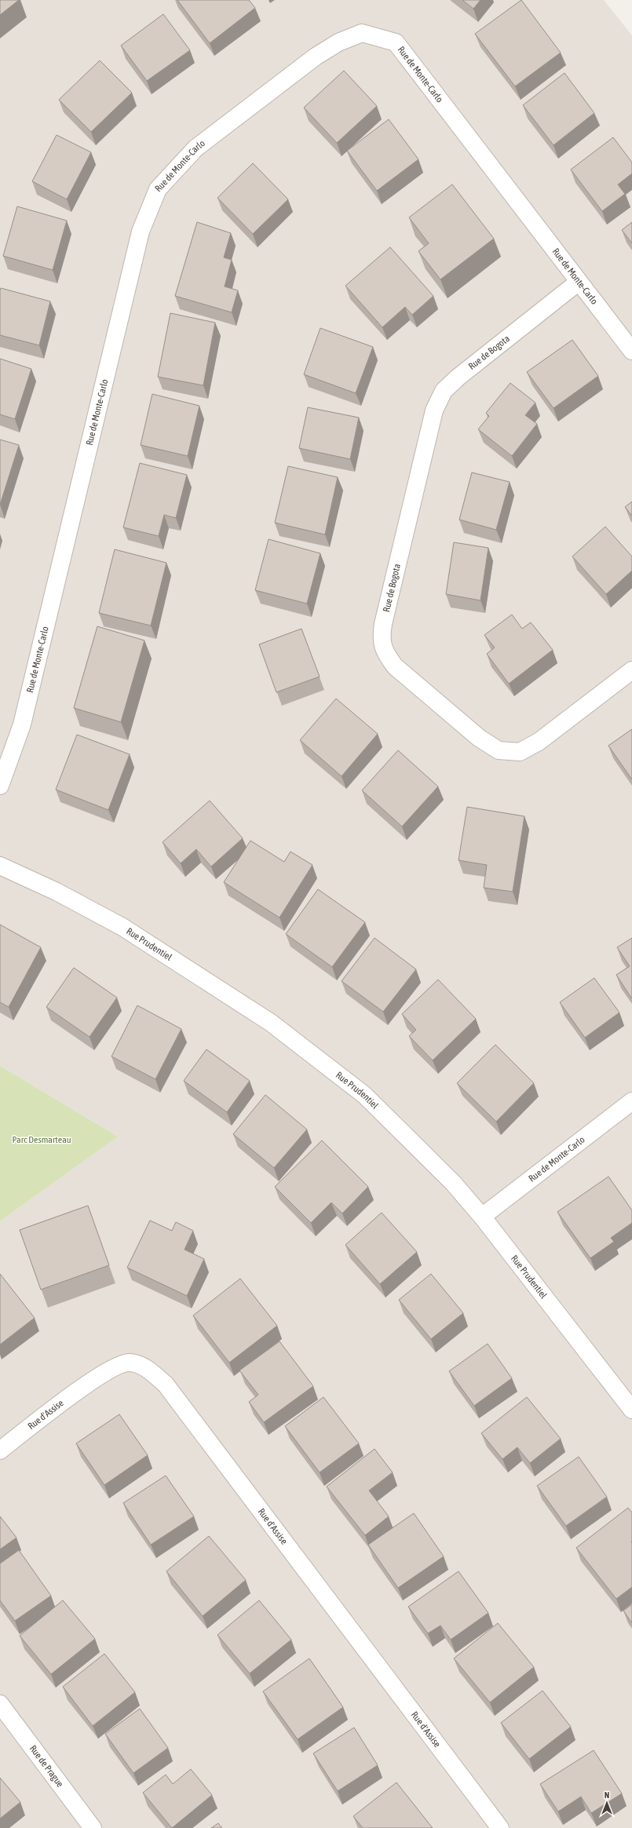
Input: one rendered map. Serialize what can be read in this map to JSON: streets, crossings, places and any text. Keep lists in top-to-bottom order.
{
  "streets": {
    "street": [
      "Rue de Monte-Carlo",
      "Rue de Bogota",
      "Rue Prudentiel",
      "Rue d'Assise",
      "Rue de Prague"
    ]
  },
  "crossings": [
    ["Rue de Monte-Carlo", "Rue de Bogota"],
    ["Rue de Monte-Carlo", "Rue Prudentiel"]
  ],
  "parks": ["Parc Desmarteau"],
  "north": "top"
}
